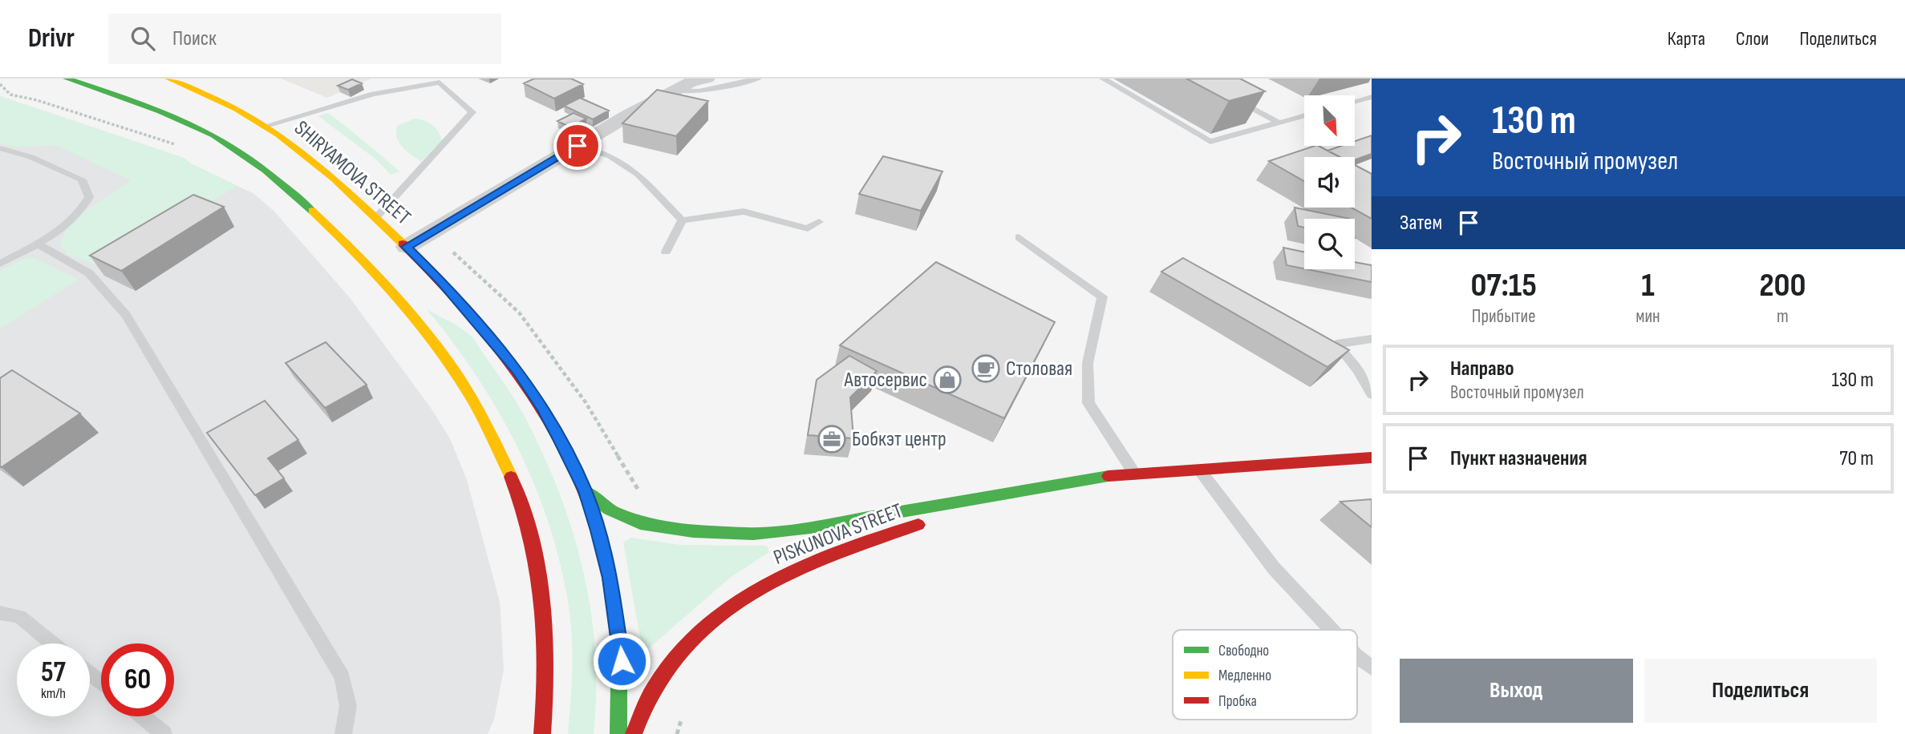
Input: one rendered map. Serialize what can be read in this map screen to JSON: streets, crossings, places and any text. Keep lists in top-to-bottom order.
{
  "streets": {
    "main road": ["SHIRYAMOVA STREET", "PISKUNOVA STREET"]
  },
  "crossings": [
    ["SHIRYAMOVA STREET", "PISKUNOVA STREET"]
  ],
  "places": {
    "cafe": ["Столовая"],
    "shop": ["Автосервис"],
    "office": ["Бобкэт центр"]
  },
  "legend": ["Свободно", "Медленно", "Пробка"],
  "north": "bottom right",
  "page": {
    "header": "Drivr",
    "search": "Поиск",
    "nav": ["Карта", "Слои", "Поделиться"],
    "turn": ["130 m", "Восточный промузел"],
    "then": "Затем",
    "eta": [
      "07:15",
      "Прибытие",
      "1",
      "мин",
      "200",
      "m"
    ],
    "list": [
      {
        "name": "Направо",
        "note": "Восточный промузел",
        "value": "130 m"
      },
      {
        "name": "Пункт назначения",
        "value": "70 m"
      }
    ],
    "speed": "57 km/h",
    "limit": "60",
    "buttons": ["Выход", "Поделиться"]
  }
}
